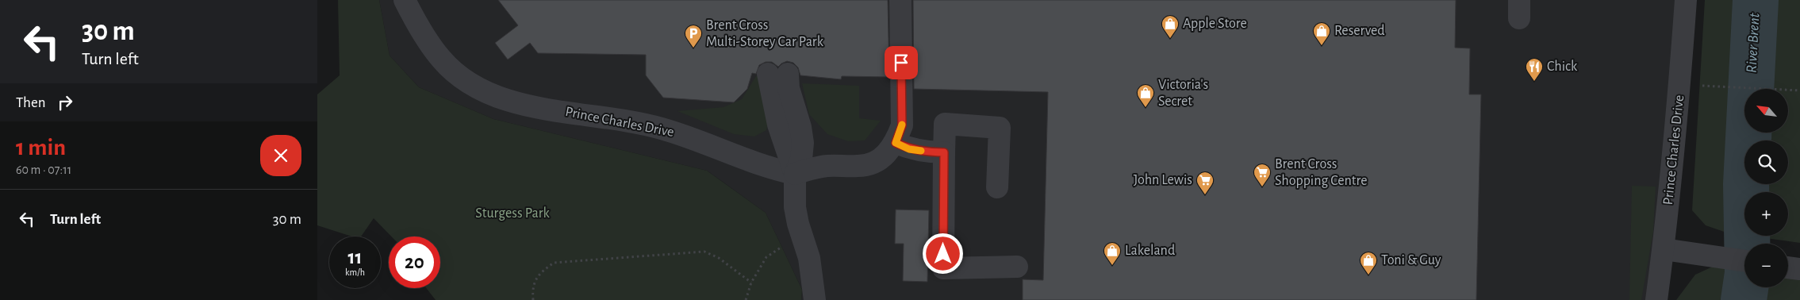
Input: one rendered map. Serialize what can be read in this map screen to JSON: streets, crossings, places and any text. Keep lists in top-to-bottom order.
{
  "streets": {
    "street": ["Prince Charles Drive"]
  },
  "water": ["River Brent"],
  "parks": ["Sturgess Park"],
  "places": {
    "shop": [
      "Apple Store",
      "Reserved",
      "Victoria's Secret",
      "Lakeland",
      "Toni & Guy"
    ],
    "parking": ["Brent Cross Multi-Storey Car Park"],
    "restaurant": ["Chick"],
    "supermarket": ["Brent Cross Shopping Centre", "John Lewis"]
  },
  "north": "top left",
  "page": {
    "turn": ["30 m", "Turn left"],
    "then": "Then",
    "map_buttons": ["+", "−"],
    "heading": ["1 min", "60 m · 07:11"],
    "list": [
      {
        "name": "Turn left",
        "value": "30 m"
      }
    ],
    "speed": "11 km/h",
    "limit": "20"
  }
}
